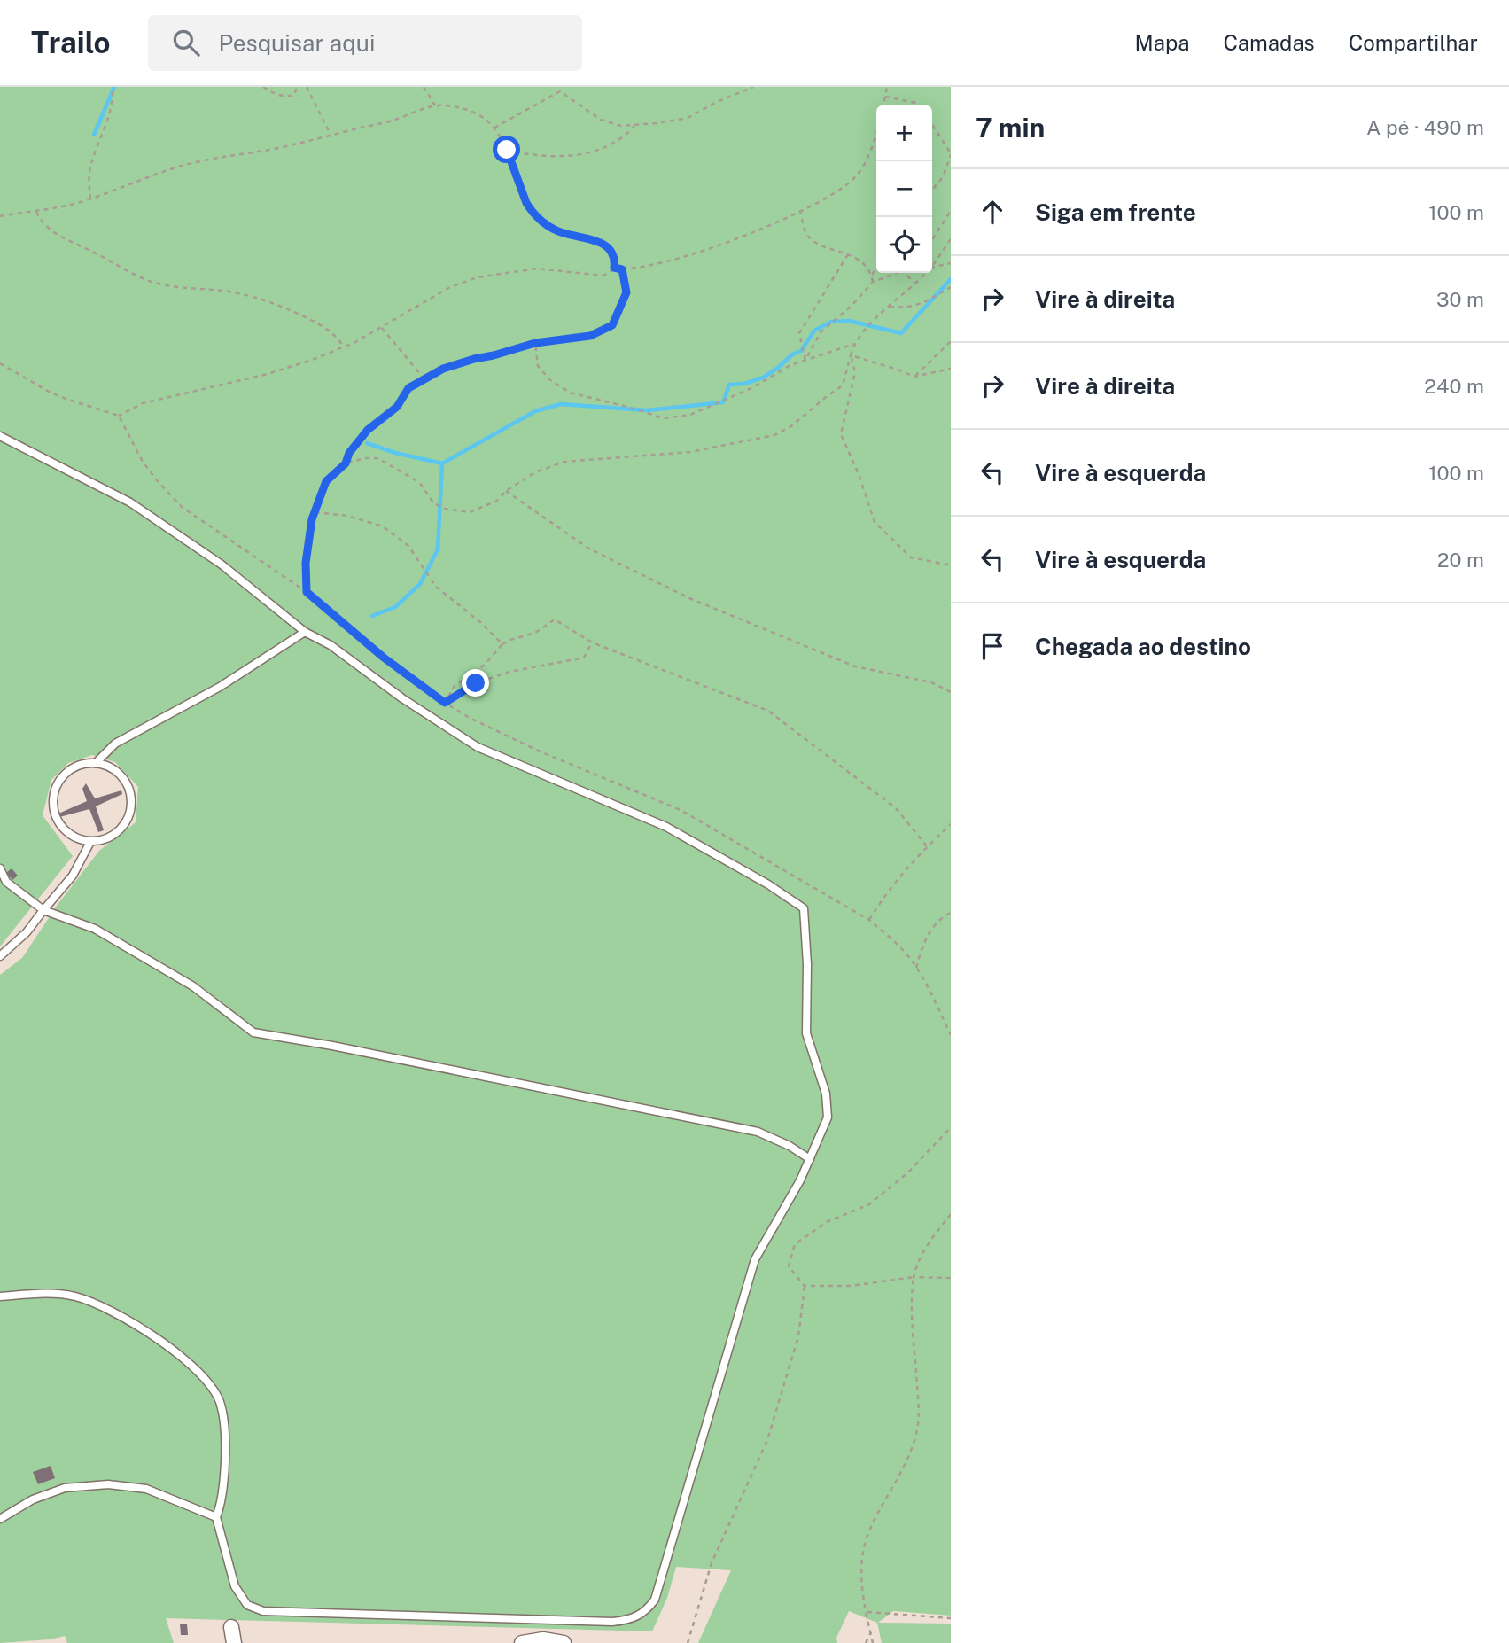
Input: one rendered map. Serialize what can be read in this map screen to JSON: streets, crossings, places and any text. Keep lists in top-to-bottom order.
{
  "page": {
    "header": "Trailo",
    "search": "Pesquisar aqui",
    "nav": ["Mapa", "Camadas", "Compartilhar"],
    "heading": ["7 min", "A pé · 490 m"],
    "map_buttons": ["+", "−"],
    "list": [
      ["Siga em frente", "100 m"],
      ["Vire à direita", "30 m"],
      ["Vire à direita", "240 m"],
      ["Vire à esquerda", "100 m"],
      ["Vire à esquerda", "20 m"],
      "Chegada ao destino"
    ]
  }
}
